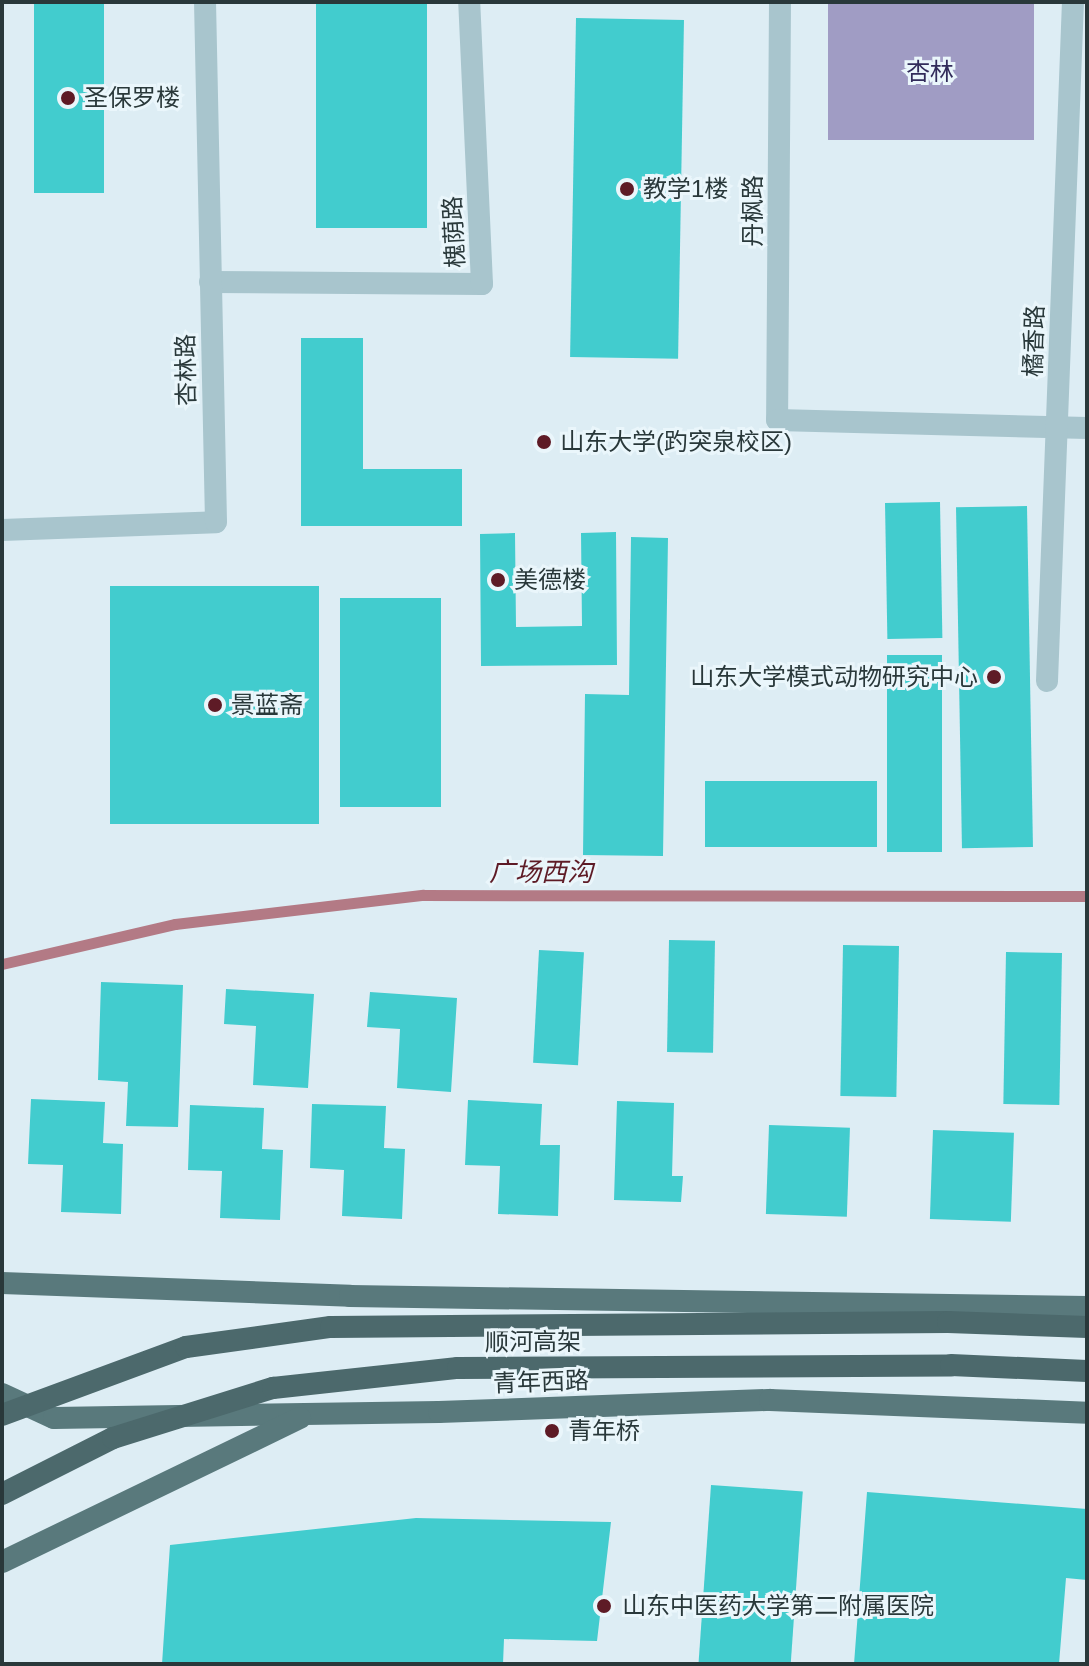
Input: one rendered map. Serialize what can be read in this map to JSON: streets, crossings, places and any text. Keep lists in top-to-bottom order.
{
  "streets": {
    "highway": ["顺河高架"],
    "main road": ["青年西路"],
    "lane": [
      "丹枫路",
      "槐荫路",
      "橘香路",
      "杏林路"
    ]
  },
  "crossings": [
    ["丹枫路", "橘香路"],
    ["槐荫路", "杏林路"]
  ],
  "water": ["广场西沟"],
  "parks": ["杏林"],
  "places": [
    "圣保罗楼",
    "教学1楼",
    "山东大学(趵突泉校区)",
    "美德楼",
    "山东大学模式动物研究中心",
    "景蓝斋",
    "青年桥",
    "山东中医药大学第二附属医院"
  ]
}
